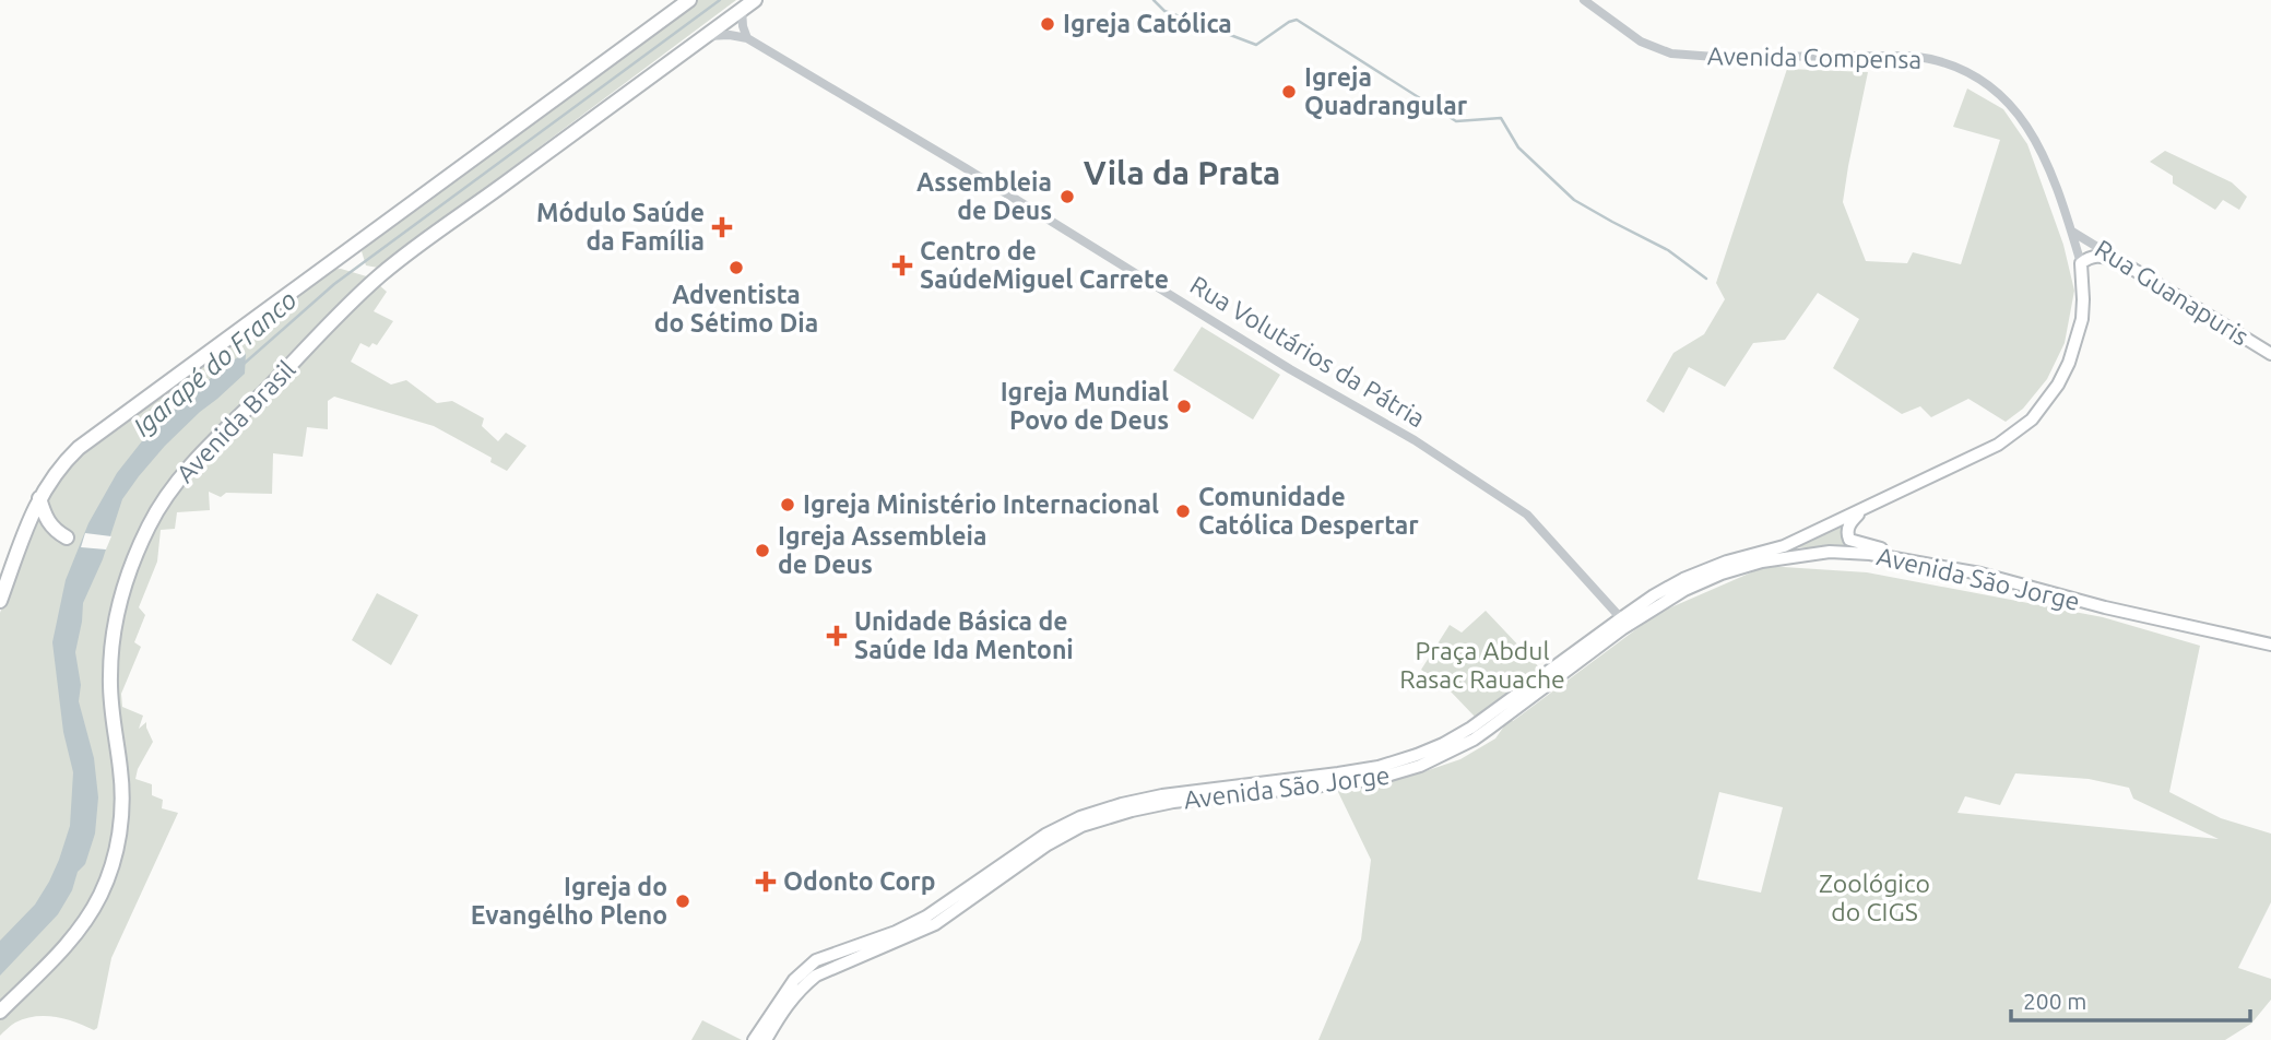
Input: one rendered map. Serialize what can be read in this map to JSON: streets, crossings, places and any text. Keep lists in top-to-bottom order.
{
  "streets": {
    "highway": ["Avenida Brasil"],
    "main road": ["Avenida Compensa", "Rua Guanapuris", "Avenida São Jorge"],
    "street": ["Rua Volutários da Pátria"]
  },
  "crossings": [
    ["Avenida Compensa", "Rua Guanapuris"],
    ["Avenida Compensa", "Avenida São Jorge"],
    ["Rua Volutários da Pátria", "Avenida Brasil"],
    ["Rua Volutários da Pátria", "Avenida São Jorge"]
  ],
  "districts": ["Vila da Prata"],
  "water": ["Igarapé do Franco"],
  "parks": ["Praça Abdul Rasac Rauache", "Zoológico do CIGS"],
  "places": {
    "other": [
      "Igreja Católica",
      "Igreja Quadrangular",
      "Assembleia de Deus",
      "Adventista do Sétimo Dia",
      "Igreja Mundial Povo de Deus",
      "Igreja Ministério Internacional",
      "Comunidade Católica Despertar",
      "Igreja Assembleia de Deus",
      "Igreja do Evangélho Pleno"
    ],
    "health": [
      "Módulo Saúde da Família",
      "Centro de SaúdeMiguel Carrete",
      "Unidade Básica de Saúde Ida Mentoni",
      "Odonto Corp"
    ]
  },
  "scale_bar": "200 m"
}
